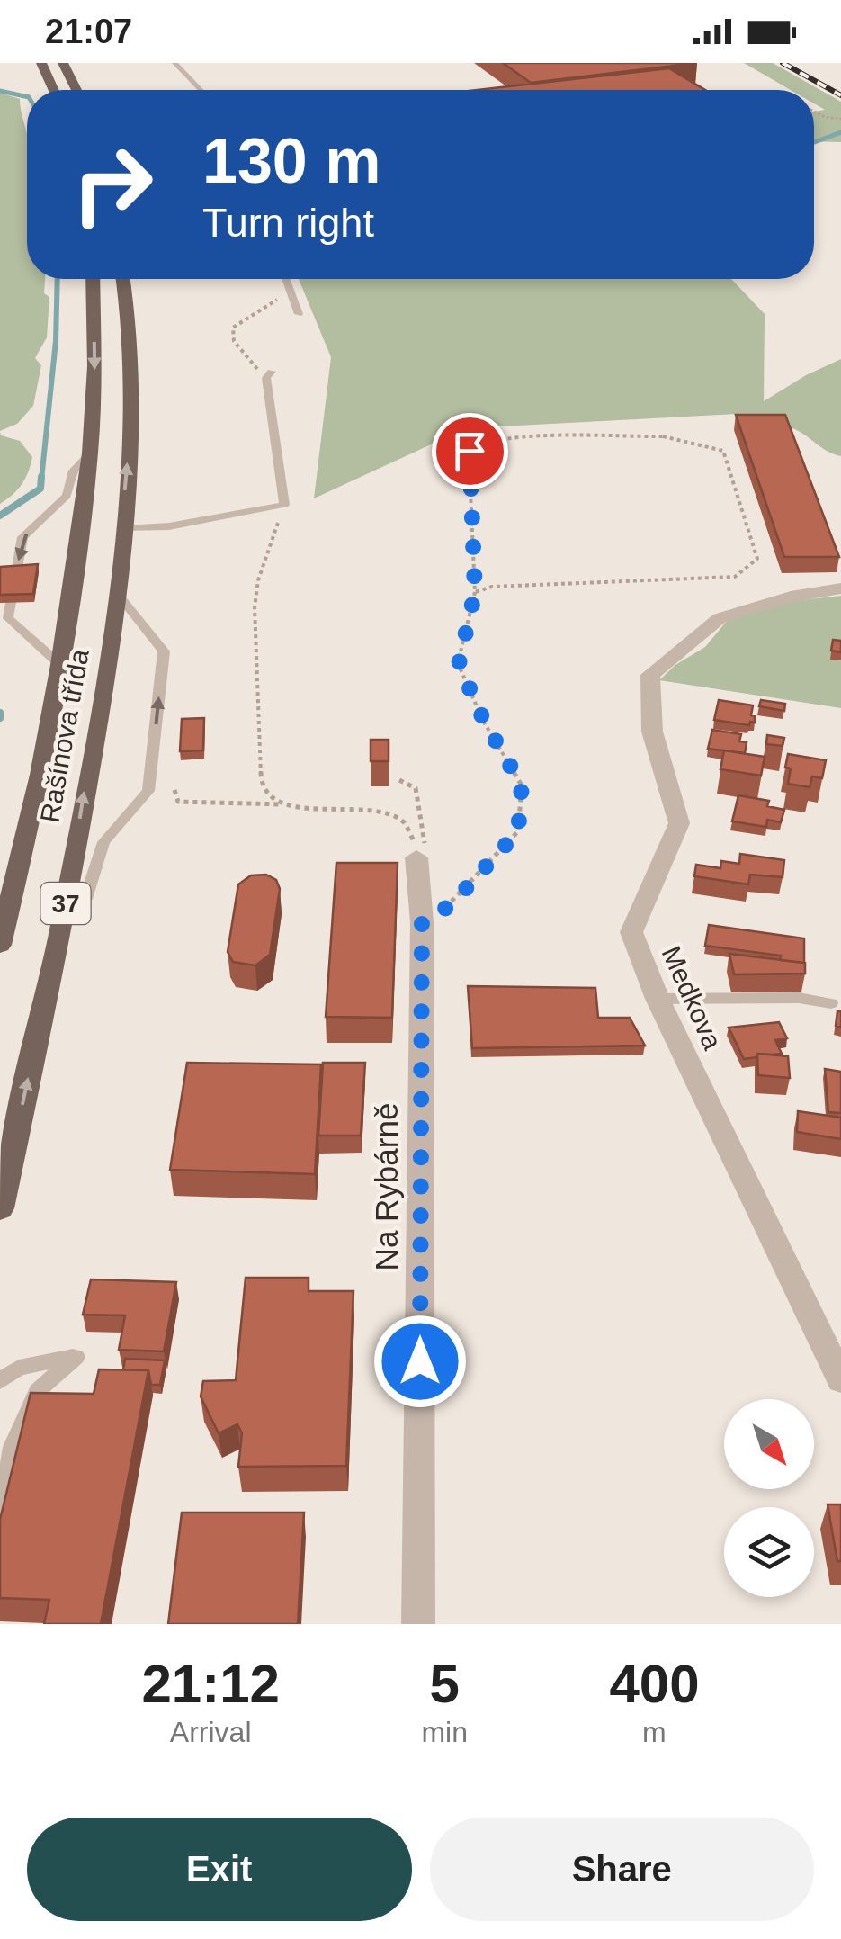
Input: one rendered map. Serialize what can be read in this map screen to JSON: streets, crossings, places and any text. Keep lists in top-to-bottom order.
{
  "streets": {
    "main road": ["Rašínova třída", "37"],
    "street": ["Medkova", "Na Rybárně"]
  },
  "north": "bottom right",
  "page": {
    "status": "21:07",
    "turn": ["130 m", "Turn right"],
    "eta": [
      "21:12",
      "Arrival",
      "5",
      "min",
      "400",
      "m"
    ],
    "buttons": ["Exit", "Share"]
  }
}
